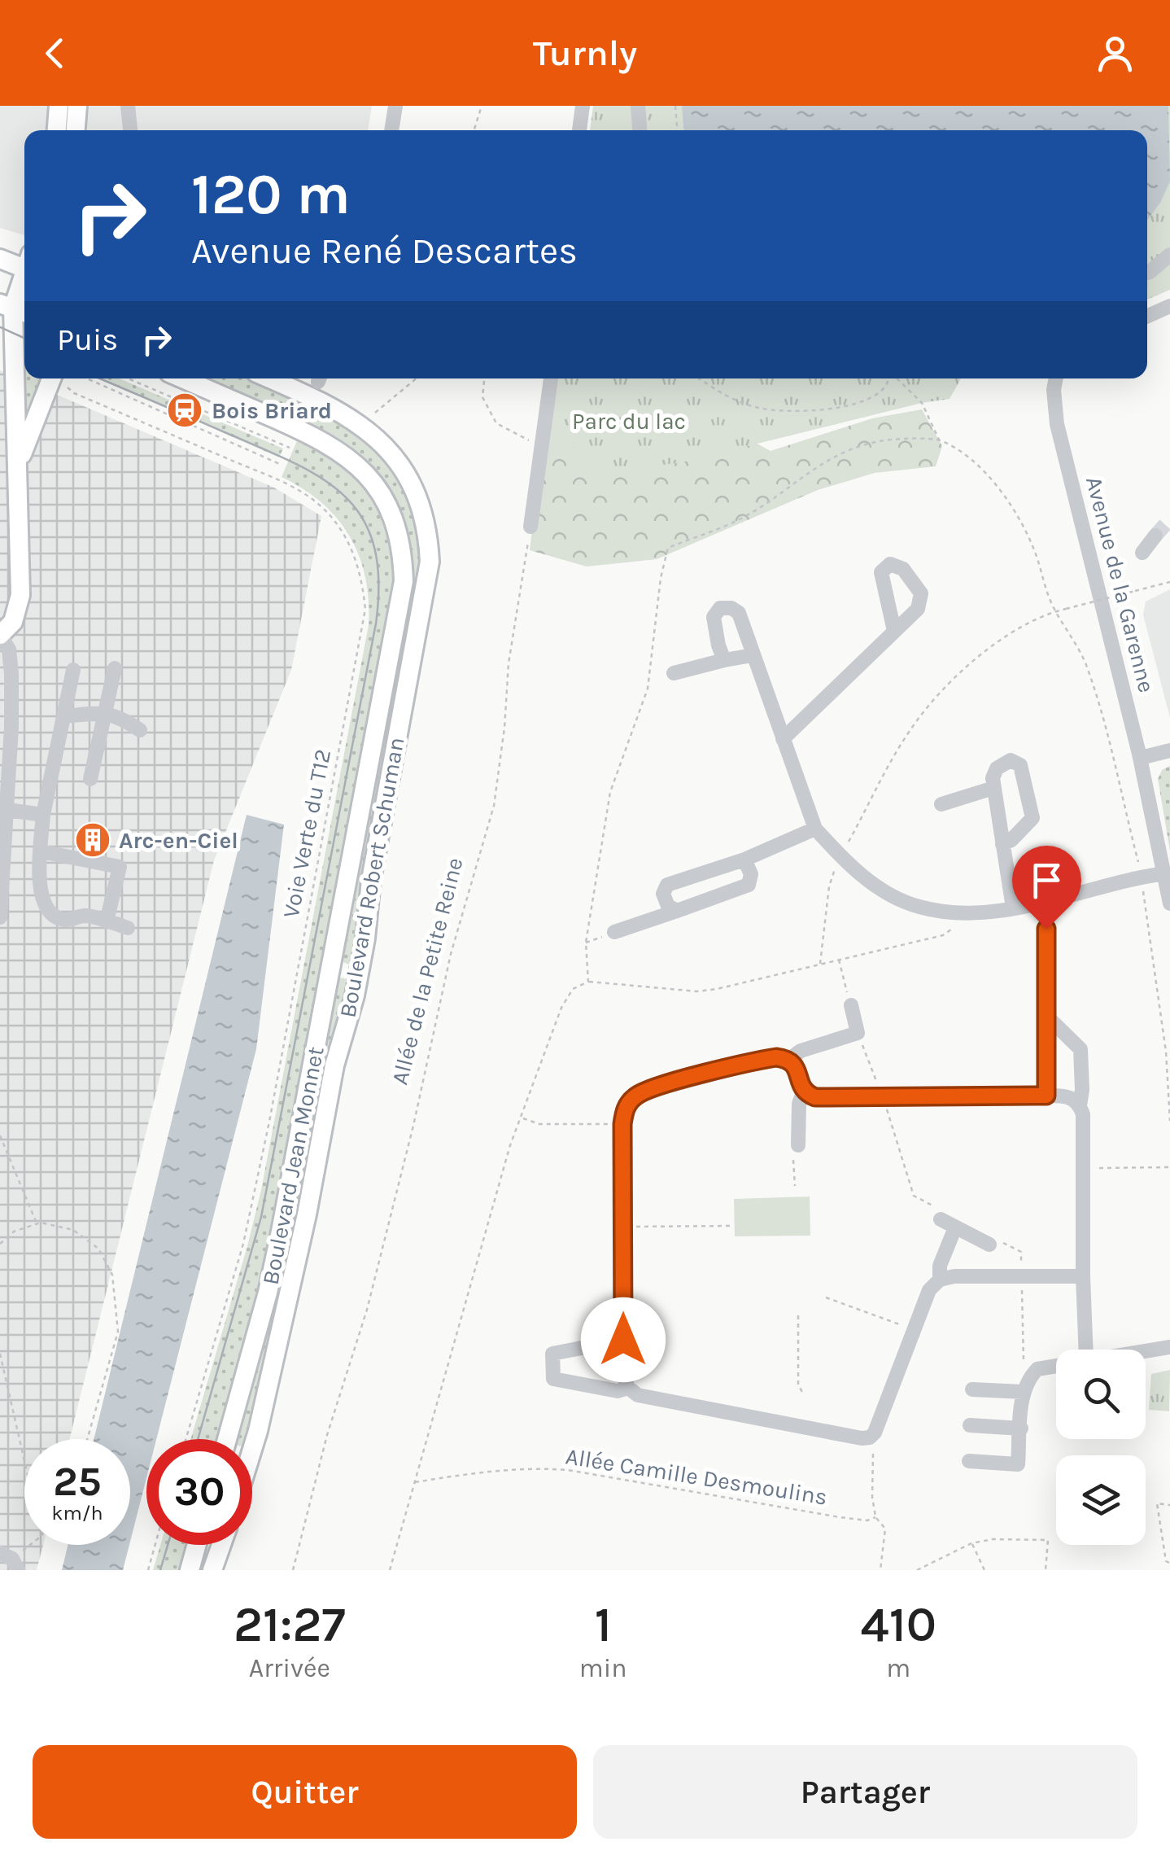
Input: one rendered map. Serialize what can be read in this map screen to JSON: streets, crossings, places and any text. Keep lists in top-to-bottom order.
{
  "streets": {
    "main road": ["Boulevard Robert Schuman", "Boulevard Jean Monnet"],
    "street": ["Avenue de la Garenne"],
    "path": ["Voie Verte du T12", "Allée de la Petite Reine", "Allée Camille Desmoulins"]
  },
  "parks": ["Parc du lac"],
  "places": {
    "station": ["Bois Briard"],
    "building": ["Arc-en-Ciel"]
  },
  "page": {
    "header": "Turnly",
    "turn": ["120 m", "Avenue René Descartes"],
    "then": "Puis",
    "speed": "25 km/h",
    "limit": "30",
    "eta": [
      "21:27",
      "Arrivée",
      "1",
      "min",
      "410",
      "m"
    ],
    "buttons": ["Quitter", "Partager"]
  }
}
